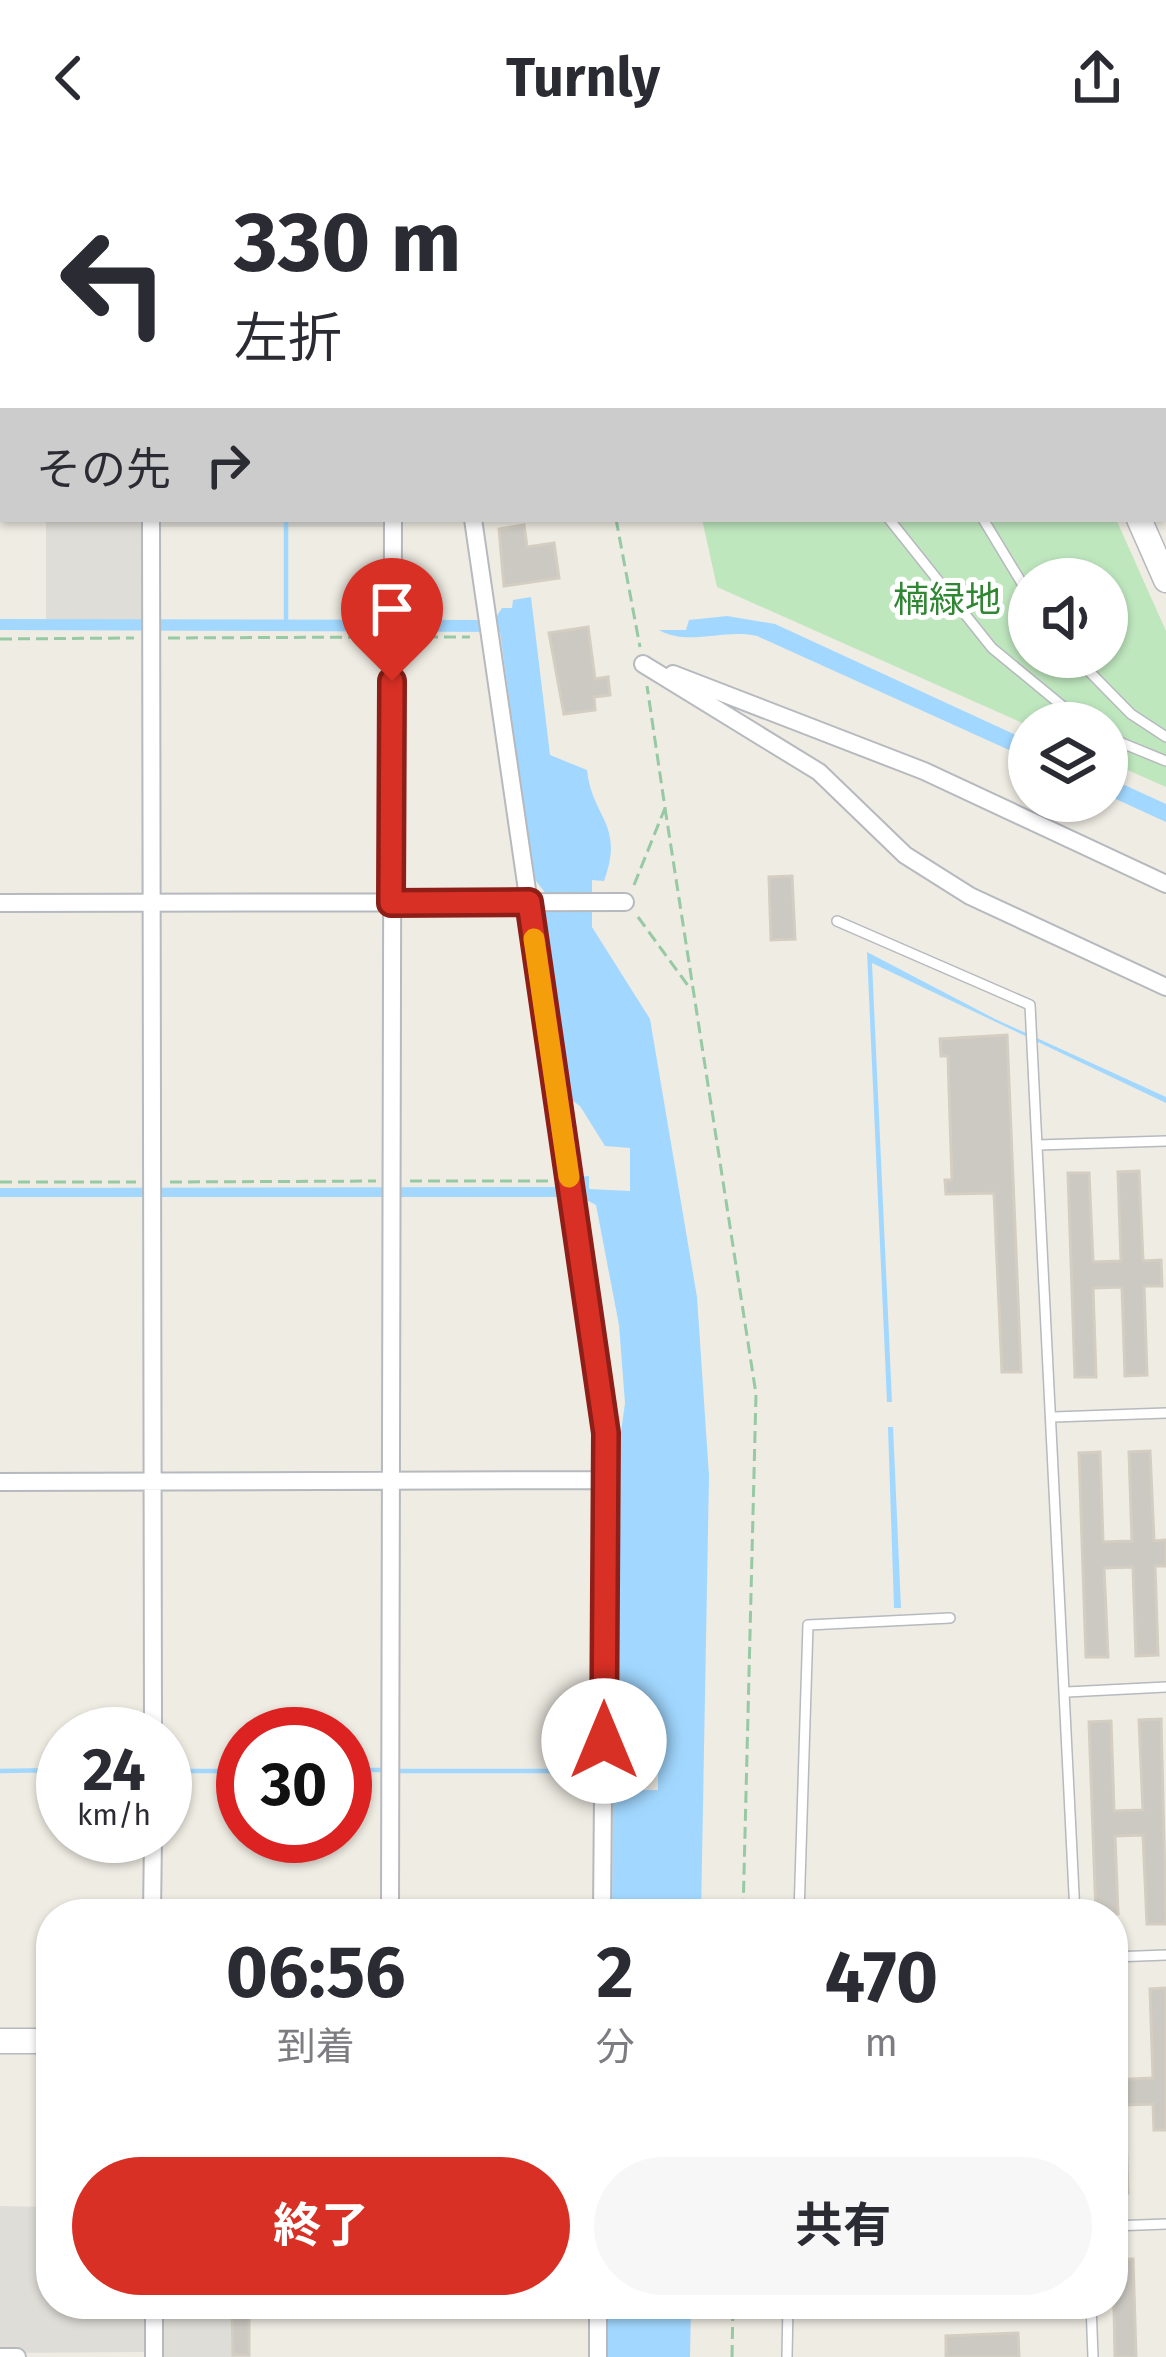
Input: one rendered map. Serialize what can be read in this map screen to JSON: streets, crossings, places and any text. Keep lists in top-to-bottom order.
{
  "parks": ["楠緑地"],
  "page": {
    "header": "Turnly",
    "turn": ["330 m", "左折"],
    "then": "その先",
    "speed": "24 km/h",
    "limit": "30",
    "eta": [
      "06:56",
      "到着",
      "2",
      "分",
      "470",
      "m"
    ],
    "buttons": ["終了", "共有"]
  }
}
